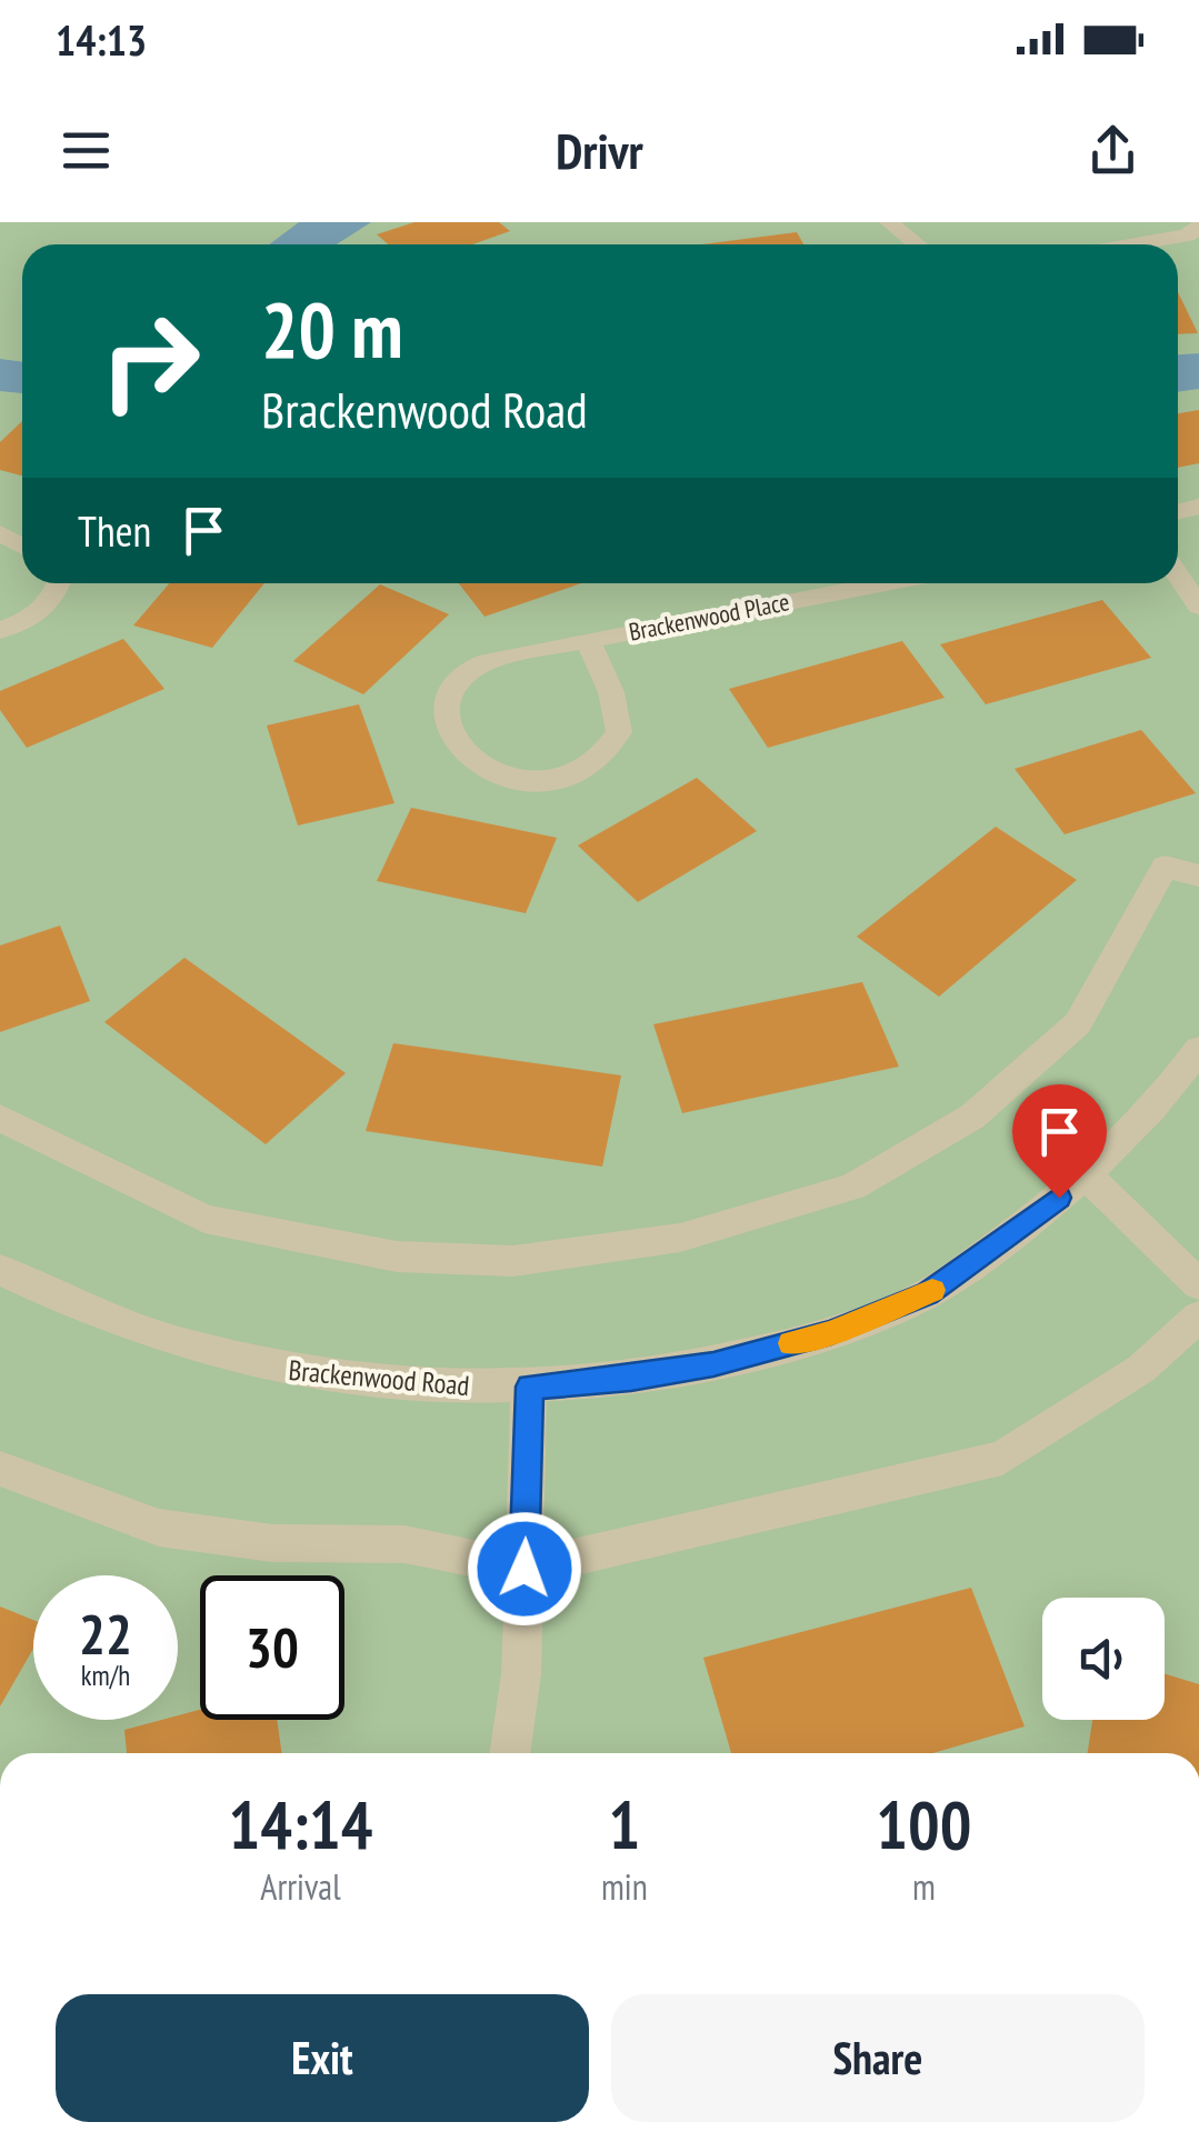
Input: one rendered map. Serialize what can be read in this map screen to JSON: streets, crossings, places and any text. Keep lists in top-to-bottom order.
{
  "streets": {
    "street": ["Brackenwood Place", "Brackenwood Road"]
  },
  "page": {
    "status": "14:13",
    "header": "Drivr",
    "turn": ["20 m", "Brackenwood Road"],
    "then": "Then",
    "speed": "22 km/h",
    "limit": "30",
    "eta": [
      "14:14",
      "Arrival",
      "1",
      "min",
      "100",
      "m"
    ],
    "buttons": ["Exit", "Share"]
  }
}
